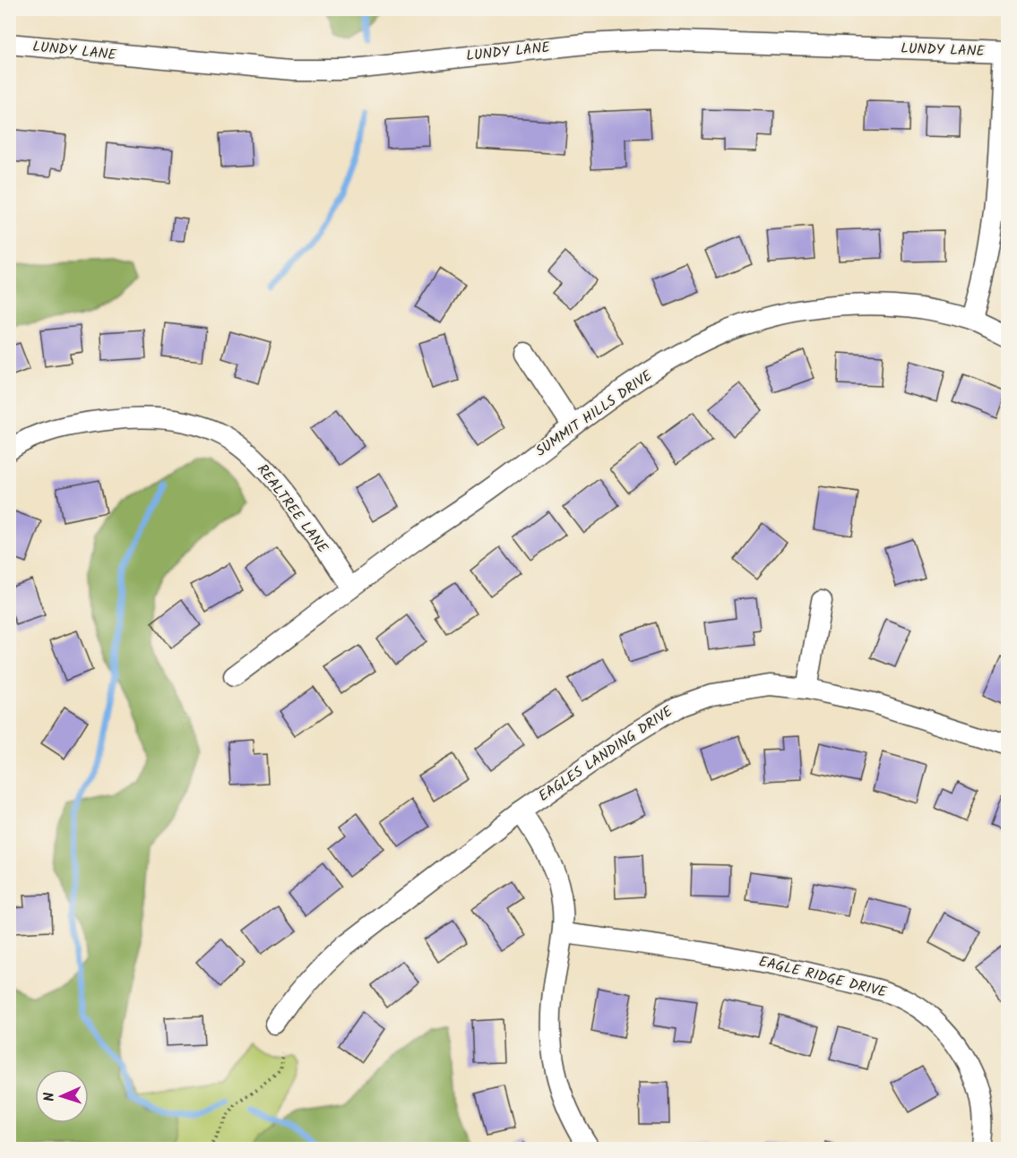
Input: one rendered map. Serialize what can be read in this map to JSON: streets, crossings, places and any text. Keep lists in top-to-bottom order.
{
  "streets": {
    "street": [
      "LUNDY LANE",
      "SUMMIT HILLS DRIVE",
      "REALTREE LANE",
      "EAGLES LANDING DRIVE",
      "EAGLE RIDGE DRIVE"
    ]
  },
  "crossings": [
    ["SUMMIT HILLS DRIVE", "REALTREE LANE"]
  ],
  "north": "left"
}
